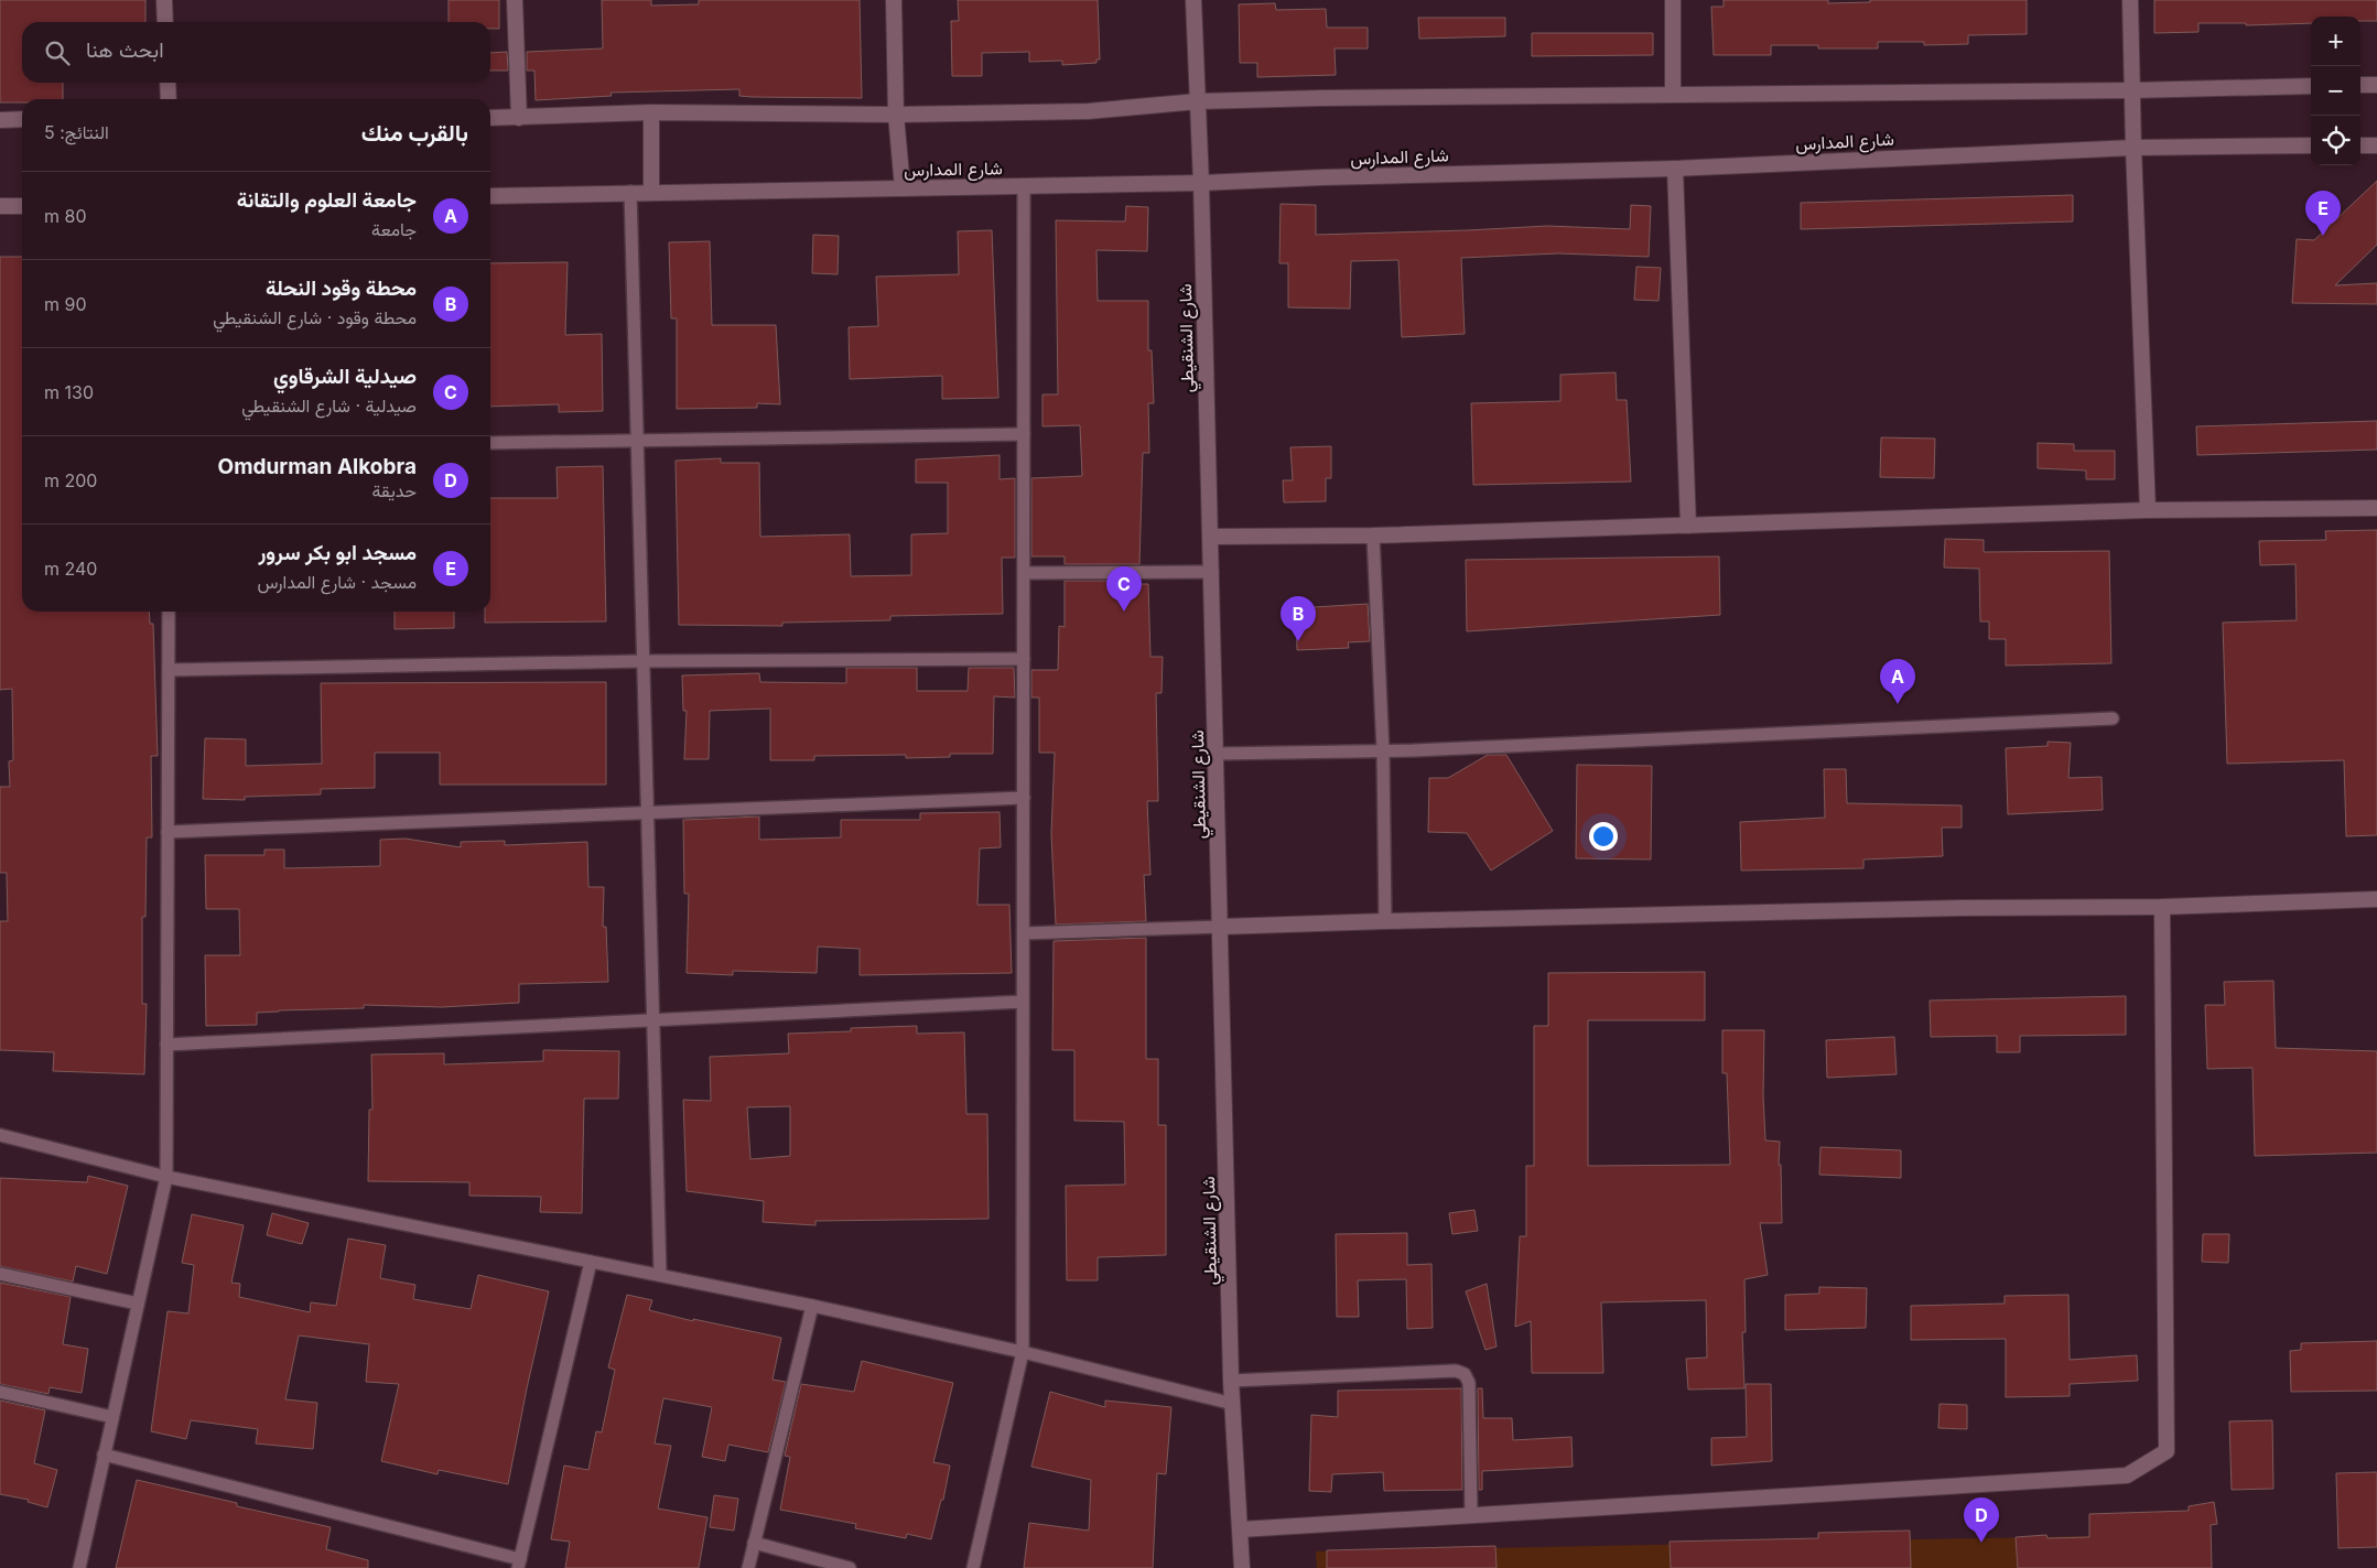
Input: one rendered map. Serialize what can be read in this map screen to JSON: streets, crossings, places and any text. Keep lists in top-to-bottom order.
{
  "streets": {
    "street": ["شارع المدارس", "شارع الشنقيطي"]
  },
  "crossings": [
    ["شارع المدارس", "شارع الشنقيطي"]
  ],
  "page": {
    "map_buttons": ["+", "−"],
    "search": "ابحث هنا",
    "heading": ["بالقرب منك", "النتائج: 5"],
    "list": [
      {
        "mark": "A",
        "name": "جامعة العلوم والتقانة",
        "note": "جامعة",
        "value": "80 m"
      },
      {
        "mark": "B",
        "name": "محطة وقود النحلة",
        "note": "محطة وقود · شارع الشنقيطي",
        "value": "90 m"
      },
      {
        "mark": "C",
        "name": "صيدلية الشرقاوي",
        "note": "صيدلية · شارع الشنقيطي",
        "value": "130 m"
      },
      {
        "mark": "D",
        "name": "Omdurman Alkobra",
        "note": "حديقة",
        "value": "200 m"
      },
      {
        "mark": "E",
        "name": "مسجد ابو بكر سرور",
        "note": "مسجد · شارع المدارس",
        "value": "240 m"
      }
    ],
    "pins": [
      "E",
      "C",
      "B",
      "A",
      "D"
    ]
  }
}
